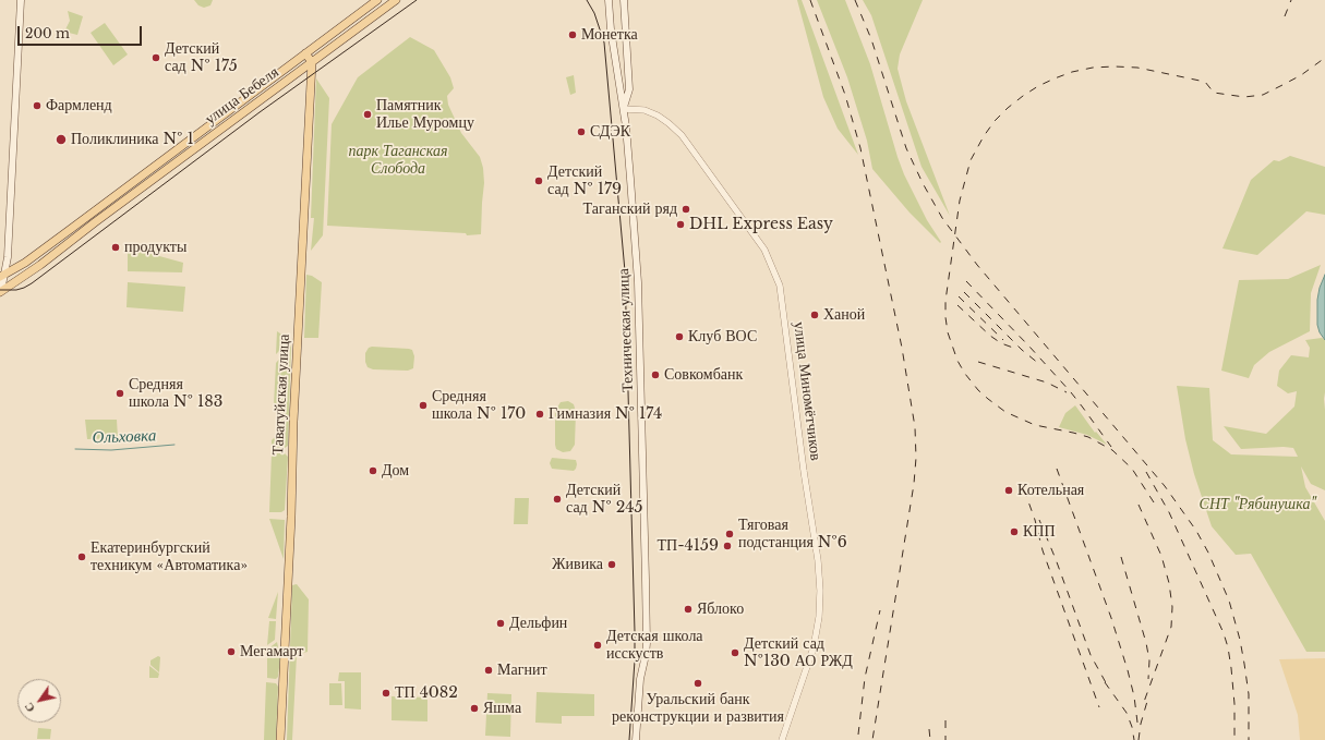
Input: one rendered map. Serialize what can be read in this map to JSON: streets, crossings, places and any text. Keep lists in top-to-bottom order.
{
  "streets": {
    "main road": ["улица Бебеля", "Техническая улица", "Таватуйская улица"],
    "street": ["улица Миномётчиков"]
  },
  "crossings": [
    ["улица Бебеля", "Таватуйская улица"],
    ["Техническая улица", "улица Миномётчиков"]
  ],
  "water": ["Ольховка"],
  "parks": ["парк Таганская Слобода", "СНТ \"Рябинушка\""],
  "places": [
    "Монетка",
    "Детский сад № 175",
    "Фармленд",
    "Памятник Илье Муромцу",
    "СДЭК",
    "Поликлиника № 1",
    "Детский сад № 179",
    "Таганский ряд",
    "DHL Express Easy",
    "продукты",
    "Ханой",
    "Клуб ВОС",
    "Совкомбанк",
    "Средняя школа № 183",
    "Средняя школа № 170",
    "Гимназия № 174",
    "Дом",
    "Котельная",
    "Детский сад № 245",
    "КПП",
    "Тяговая подстанция №6",
    "ТП-4159",
    "Екатеринбургский техникум «Автоматика»",
    "Живика",
    "Яблоко",
    "Дельфин",
    "Детская школа исскуств",
    "Мегамарт",
    "Детский сад №130 АО РЖД",
    "Магнит",
    "Уральский банк реконструкции и развития",
    "ТП 4082",
    "Яшма"
  ],
  "scale_bar": "200 m",
  "north": "bottom left"
}
